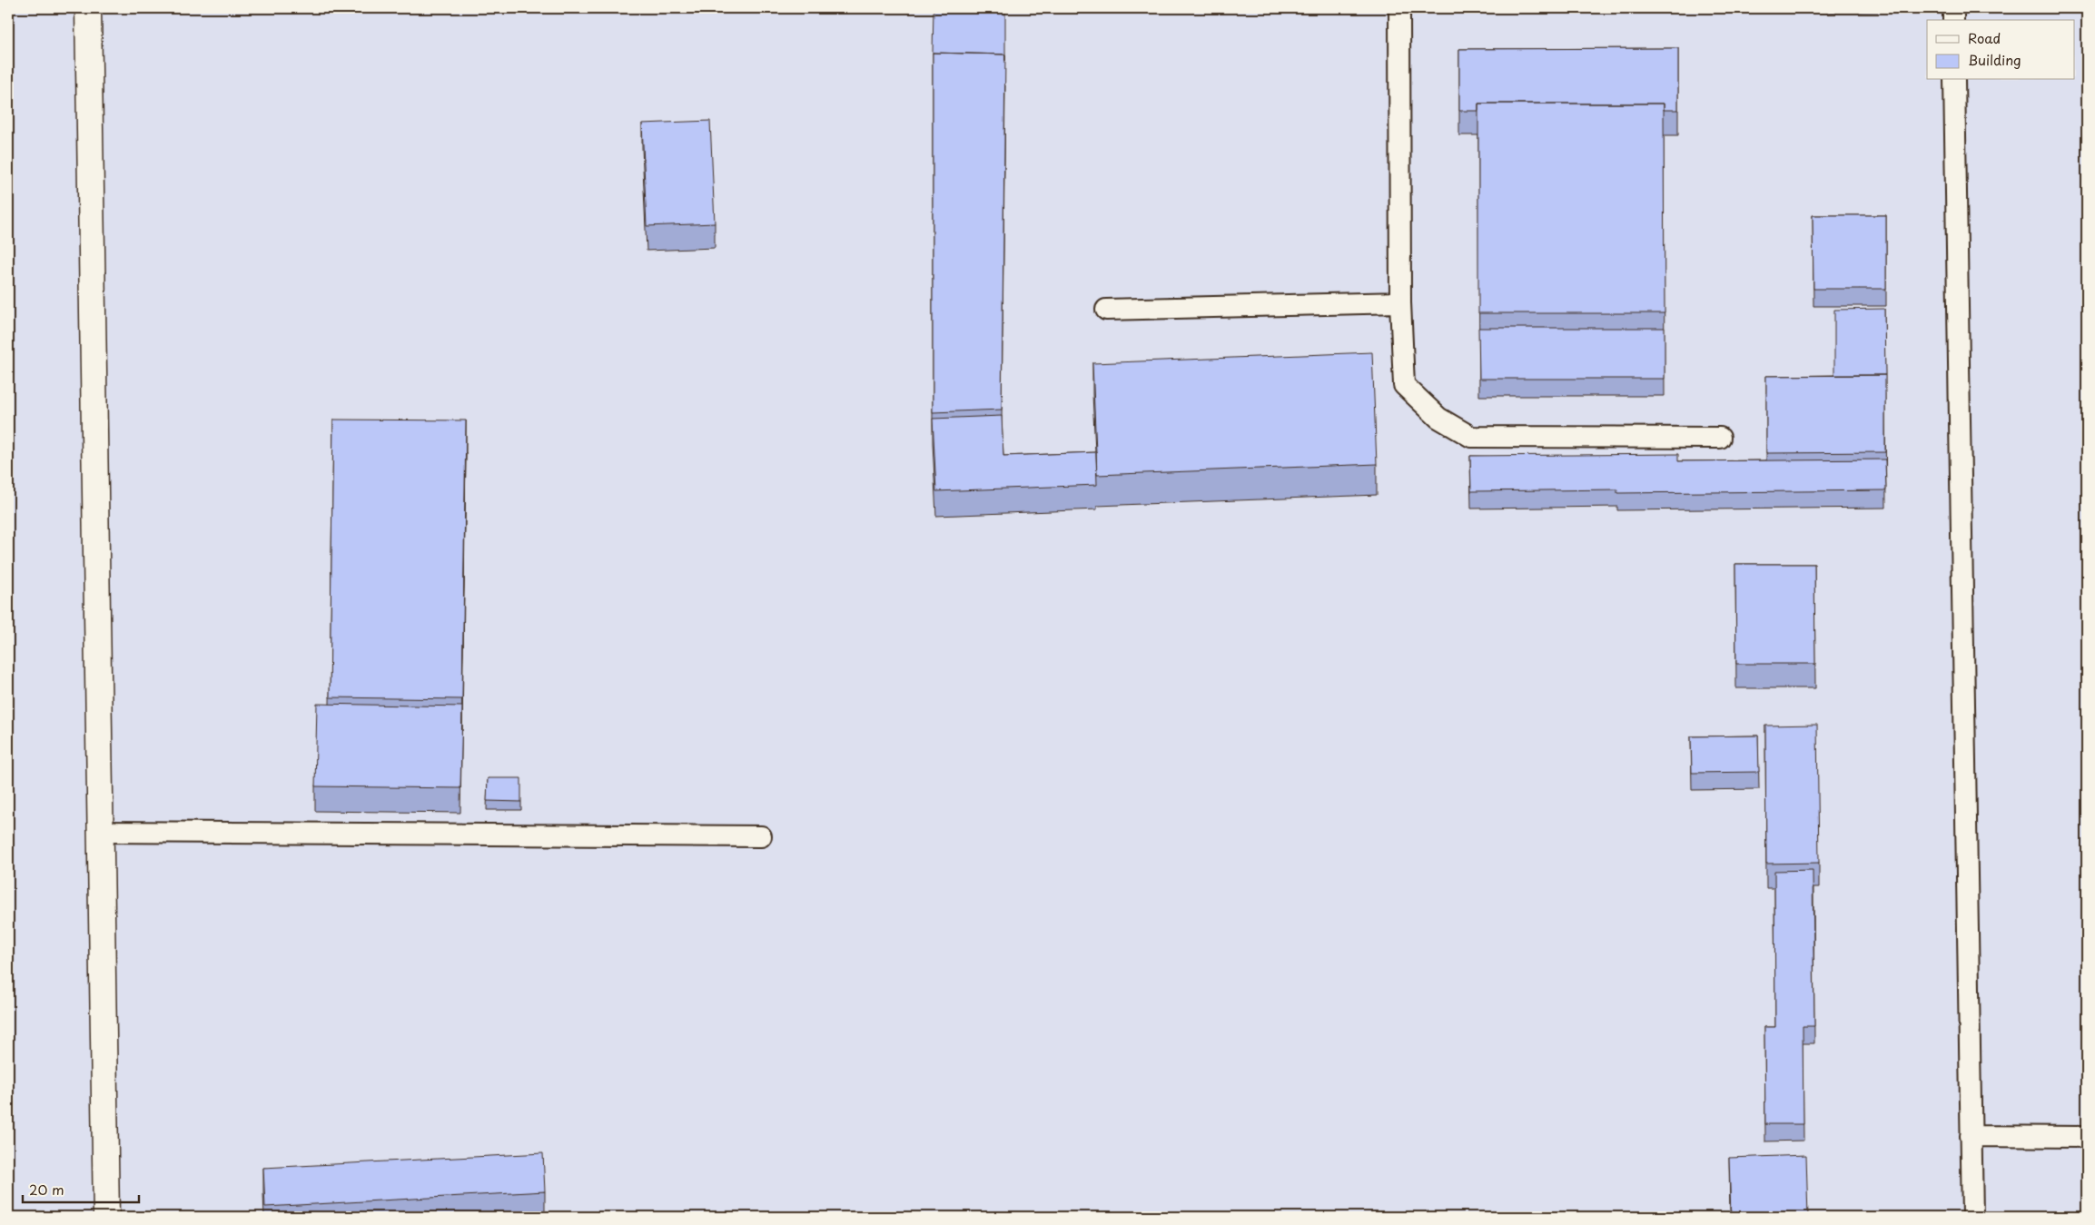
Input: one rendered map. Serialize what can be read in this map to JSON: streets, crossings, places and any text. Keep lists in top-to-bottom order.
{
  "legend": ["Road", "Building"],
  "scale_bar": "20 m"
}
